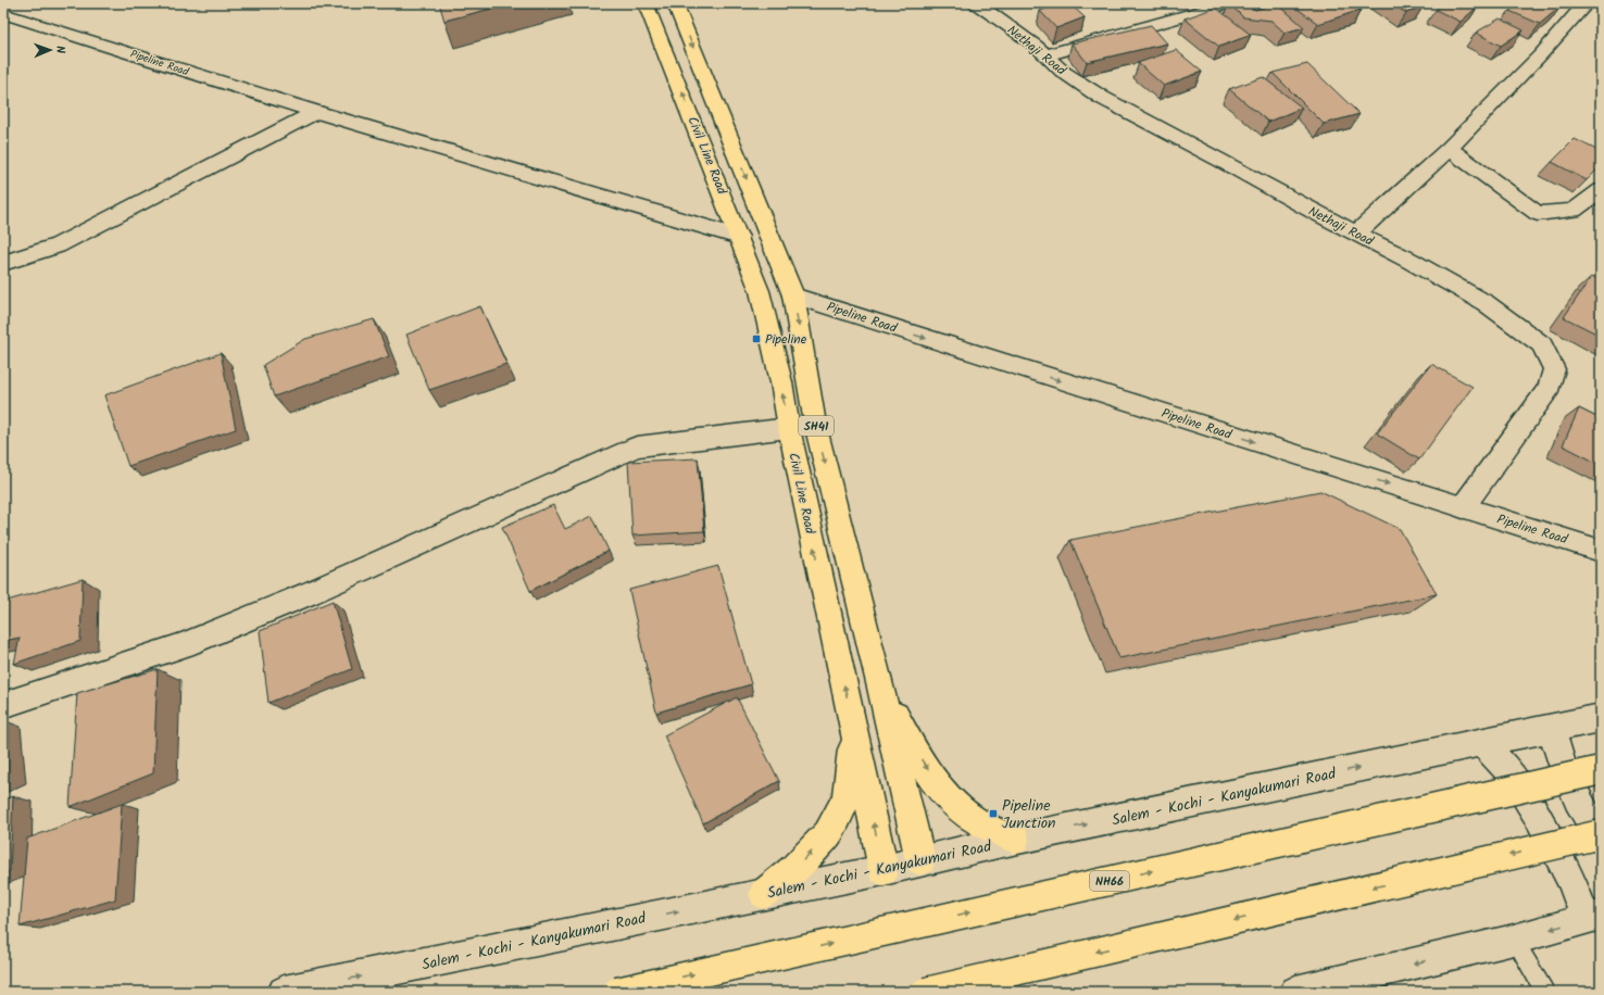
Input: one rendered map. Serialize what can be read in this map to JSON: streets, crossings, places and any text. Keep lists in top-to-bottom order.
{
  "streets": {
    "main road": ["Civil Line Road", "SH41", "NH66"],
    "street": ["Nethaji Road", "Pipeline Road", "Salem - Kochi - Kanyakumari Road"]
  },
  "crossings": [
    ["Nethaji Road", "Pipeline Road"],
    ["Pipeline Road", "Civil Line Road"],
    ["Civil Line Road", "Salem - Kochi - Kanyakumari Road"]
  ],
  "one_way": ["Pipeline Road", "Salem - Kochi - Kanyakumari Road"],
  "places": {
    "transit": ["Pipeline", "Pipeline Junction"]
  },
  "north": "right"
}
